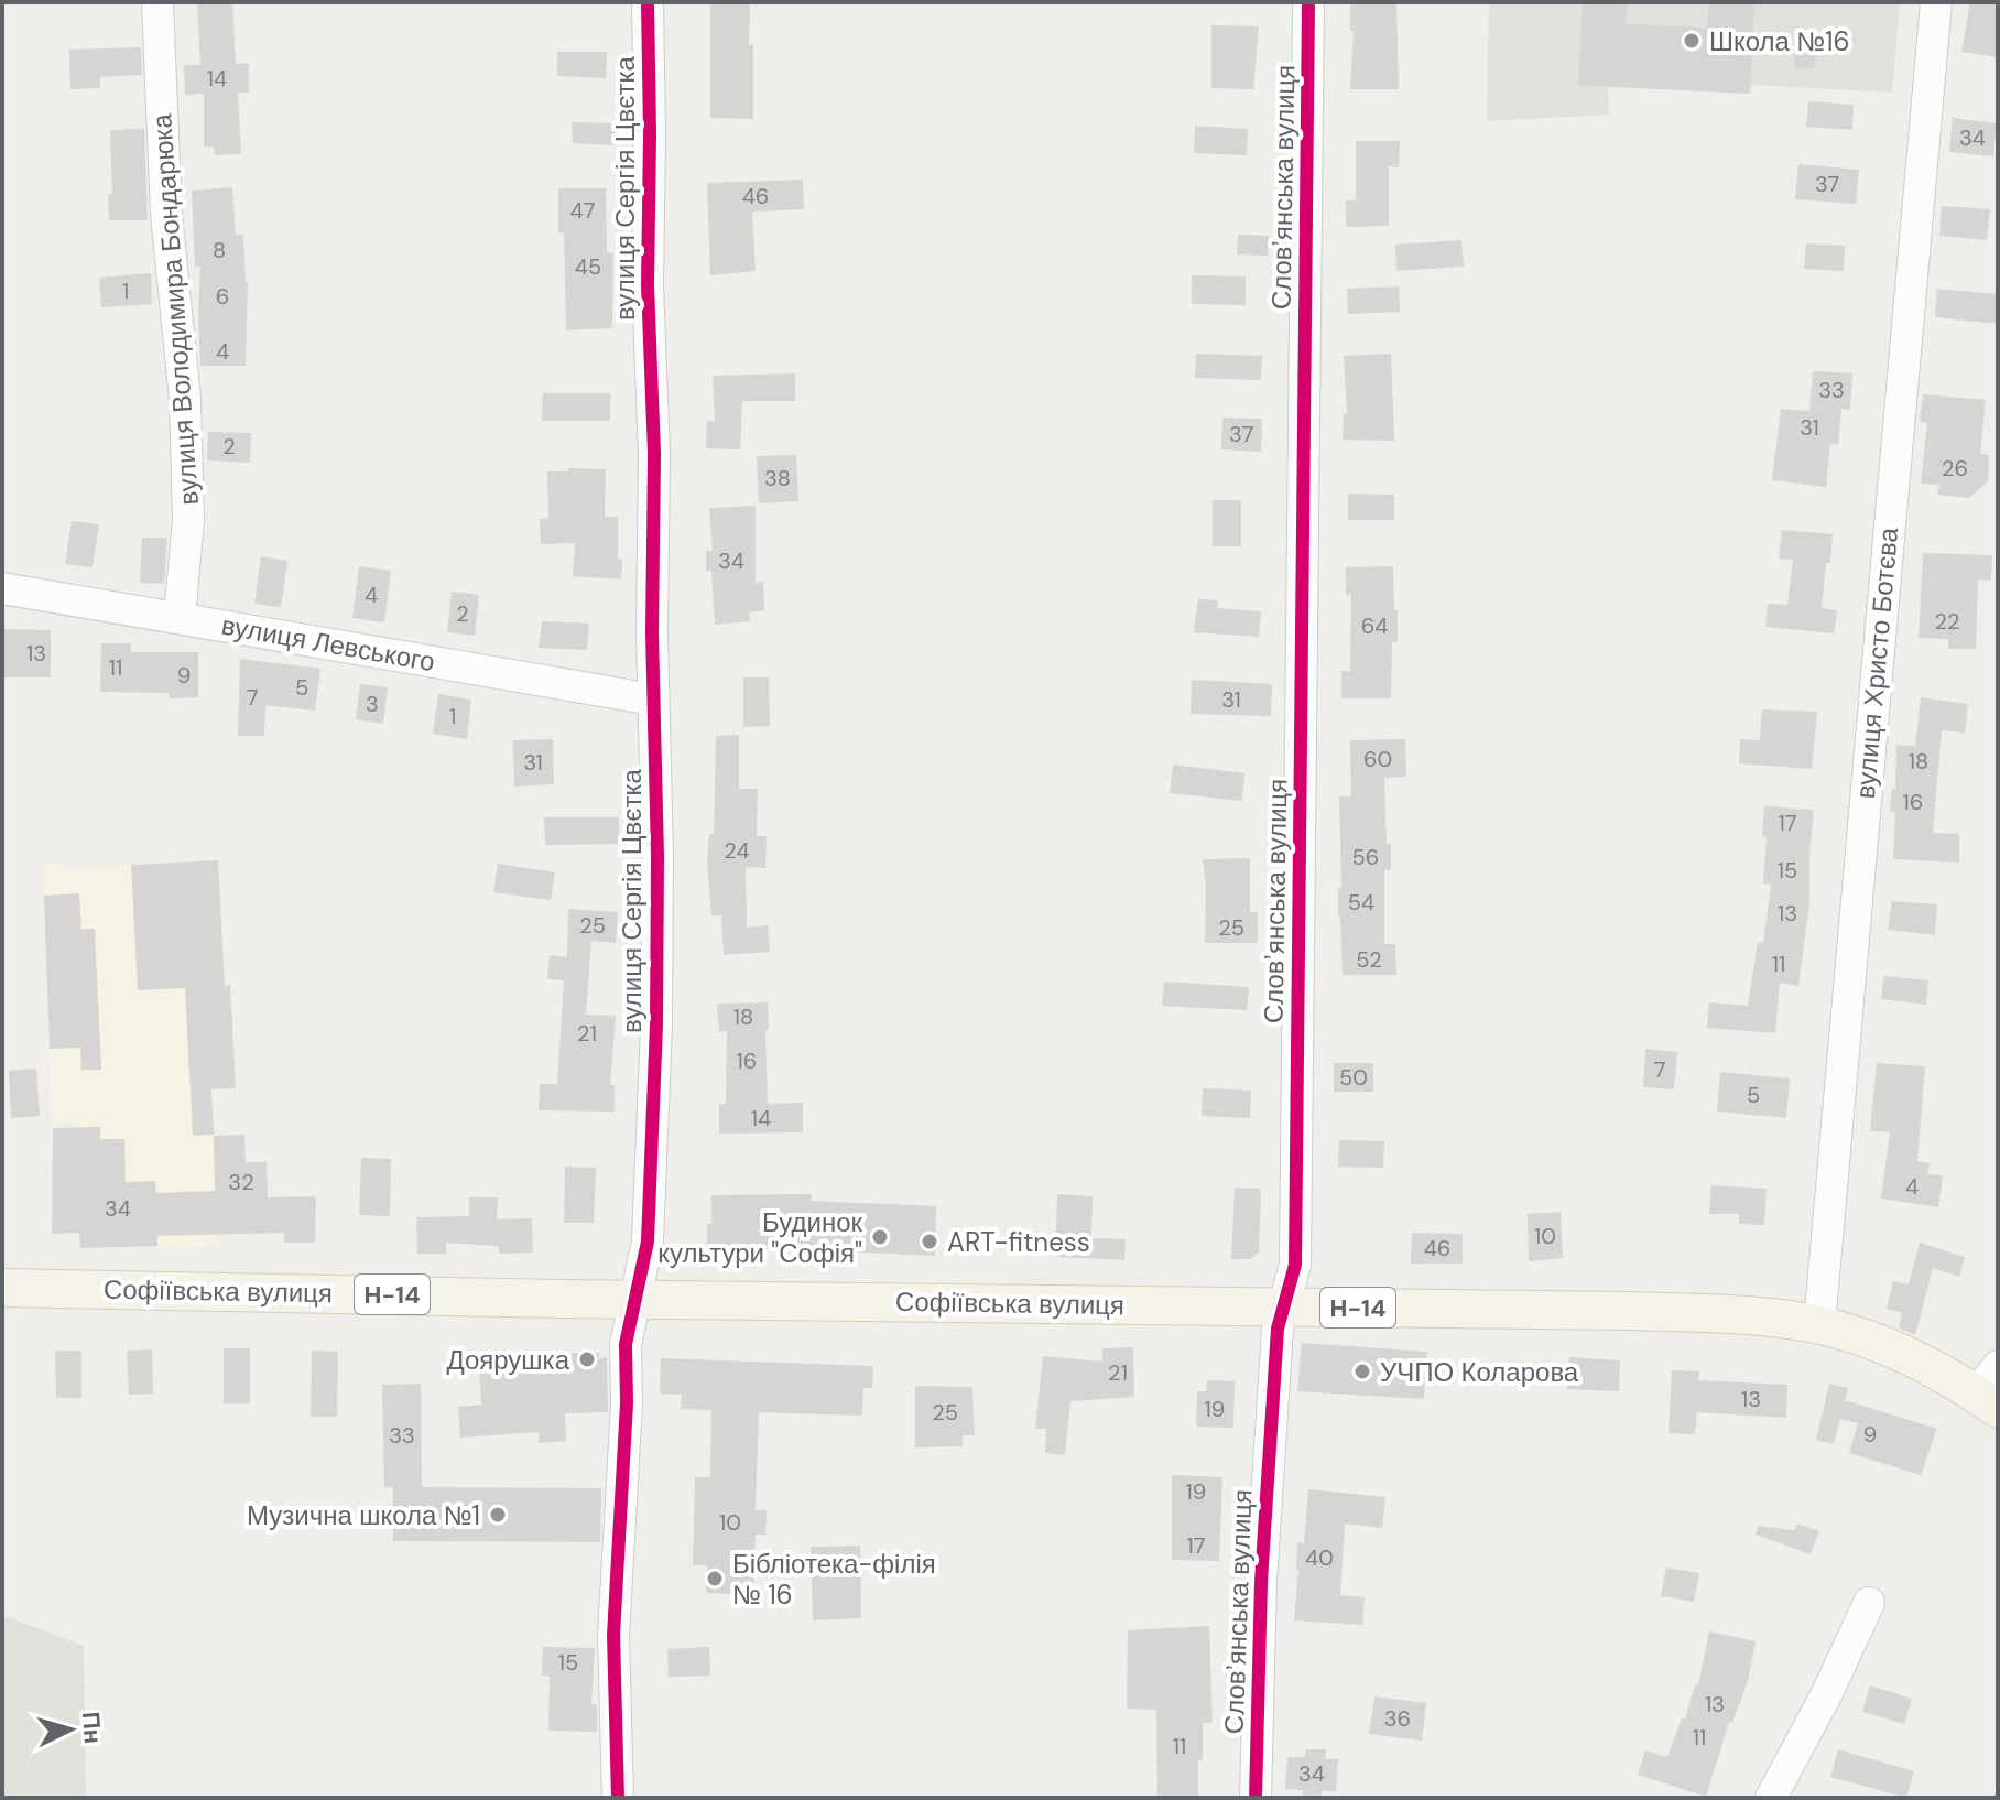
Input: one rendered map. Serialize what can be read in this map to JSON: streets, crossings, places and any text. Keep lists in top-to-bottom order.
{
  "streets": {
    "main road": ["Софіївська вулиця", "Н-14"],
    "street": [
      "Словʼянська вулиця",
      "вулиця Сергія Цвєтка",
      "вулиця Володимира Бондарюка",
      "вулиця Левського",
      "вулиця Христо Ботєва"
    ]
  },
  "crossings": [
    ["Словʼянська вулиця", "Софіївська вулиця"],
    ["вулиця Сергія Цвєтка", "вулиця Левського"],
    ["вулиця Сергія Цвєтка", "Софіївська вулиця"],
    ["вулиця Володимира Бондарюка", "вулиця Левського"],
    ["вулиця Христо Ботєва", "Софіївська вулиця"]
  ],
  "places": [
    "Школа №16",
    "Будинок культури \"Софія\"",
    "ART-fitness",
    "Доярушка",
    "УЧПО Коларова",
    "Музична школа №1",
    "Бібліотека-філія № 16"
  ],
  "house_numbers": [
    "14",
    "34",
    "37",
    "46",
    "47",
    "8",
    "45",
    "1",
    "6",
    "4",
    "33",
    "31",
    "37",
    "2",
    "26",
    "38",
    "34",
    "4",
    "2",
    "22",
    "64",
    "13",
    "11",
    "9",
    "5",
    "7",
    "31",
    "3",
    "1",
    "60",
    "18",
    "31",
    "16",
    "17",
    "24",
    "56",
    "15",
    "54",
    "13",
    "25",
    "25",
    "52",
    "11",
    "18",
    "21",
    "16",
    "7",
    "50",
    "5",
    "14",
    "32",
    "4",
    "34",
    "10",
    "46",
    "21",
    "13",
    "19",
    "25",
    "9",
    "33",
    "19",
    "10",
    "17",
    "40",
    "15",
    "13",
    "36",
    "11",
    "11",
    "34"
  ],
  "north": "right"
}
